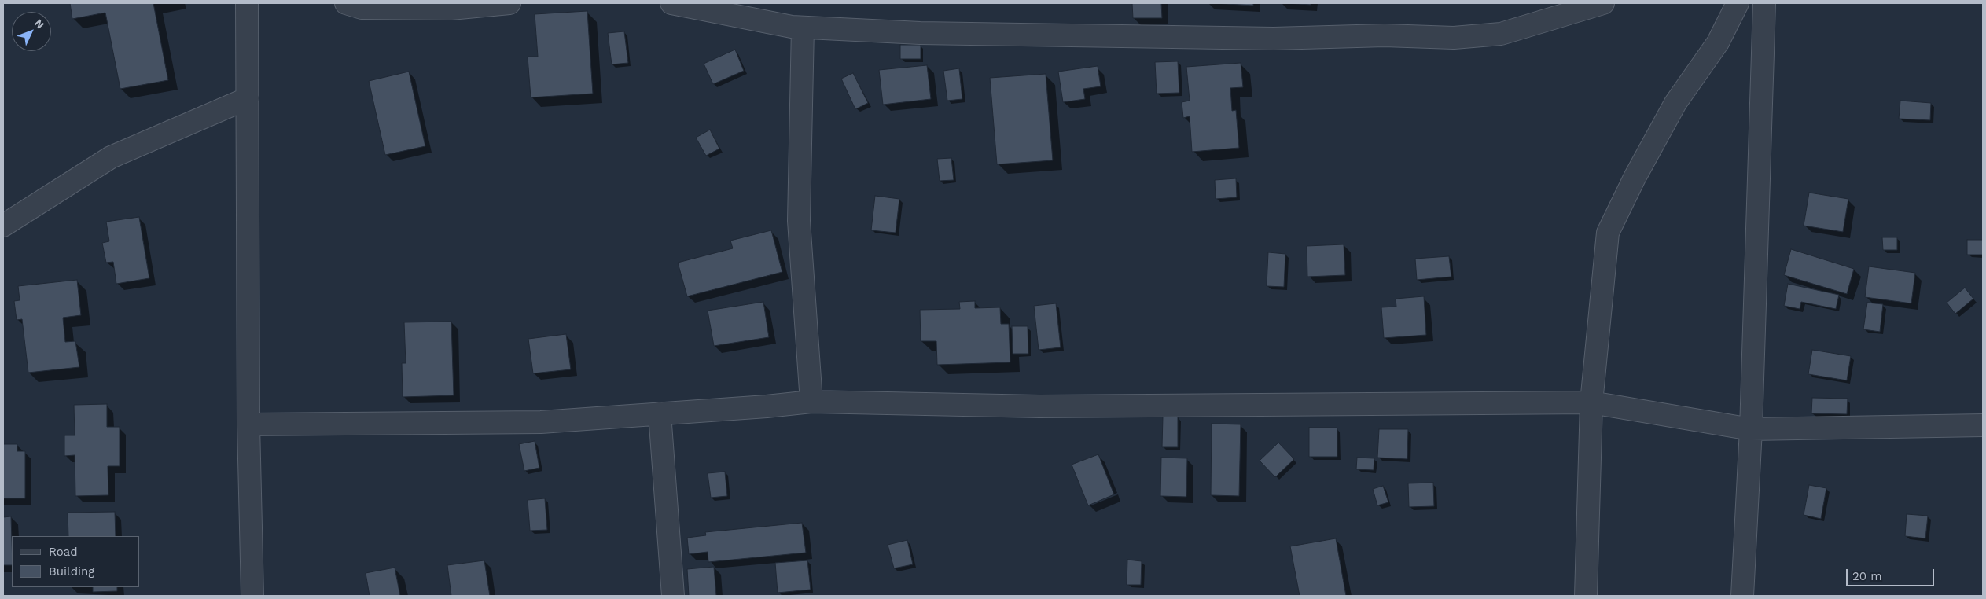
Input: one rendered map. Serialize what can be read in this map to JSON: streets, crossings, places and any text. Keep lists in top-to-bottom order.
{
  "legend": ["Road", "Building"],
  "scale_bar": "20 m",
  "north": "top right"
}
